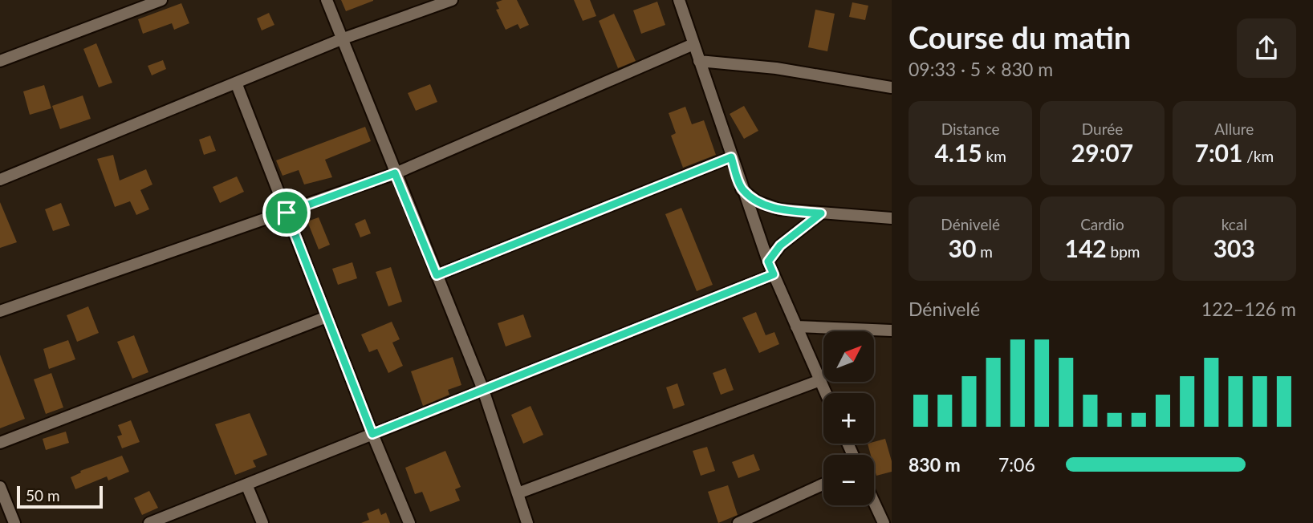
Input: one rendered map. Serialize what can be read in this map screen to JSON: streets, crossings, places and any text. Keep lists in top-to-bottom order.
{
  "scale_bar": "50 m",
  "north": "top right",
  "page": {
    "heading": ["Course du matin", "09:33 · 5 × 830 m"],
    "stats": [
      ["Distance", "4.15 km"],
      ["Durée", "29:07"],
      ["Allure", "7:01 /km"],
      ["Dénivelé", "30 m"],
      ["Cardio", "142 bpm"],
      ["kcal", "303"]
    ],
    "chart": ["Dénivelé", "122–126 m"],
    "map_buttons": ["+", "−"],
    "list": [
      {
        "name": "830 m",
        "note": "7:06"
      }
    ],
    "scale": "50 m"
  }
}
